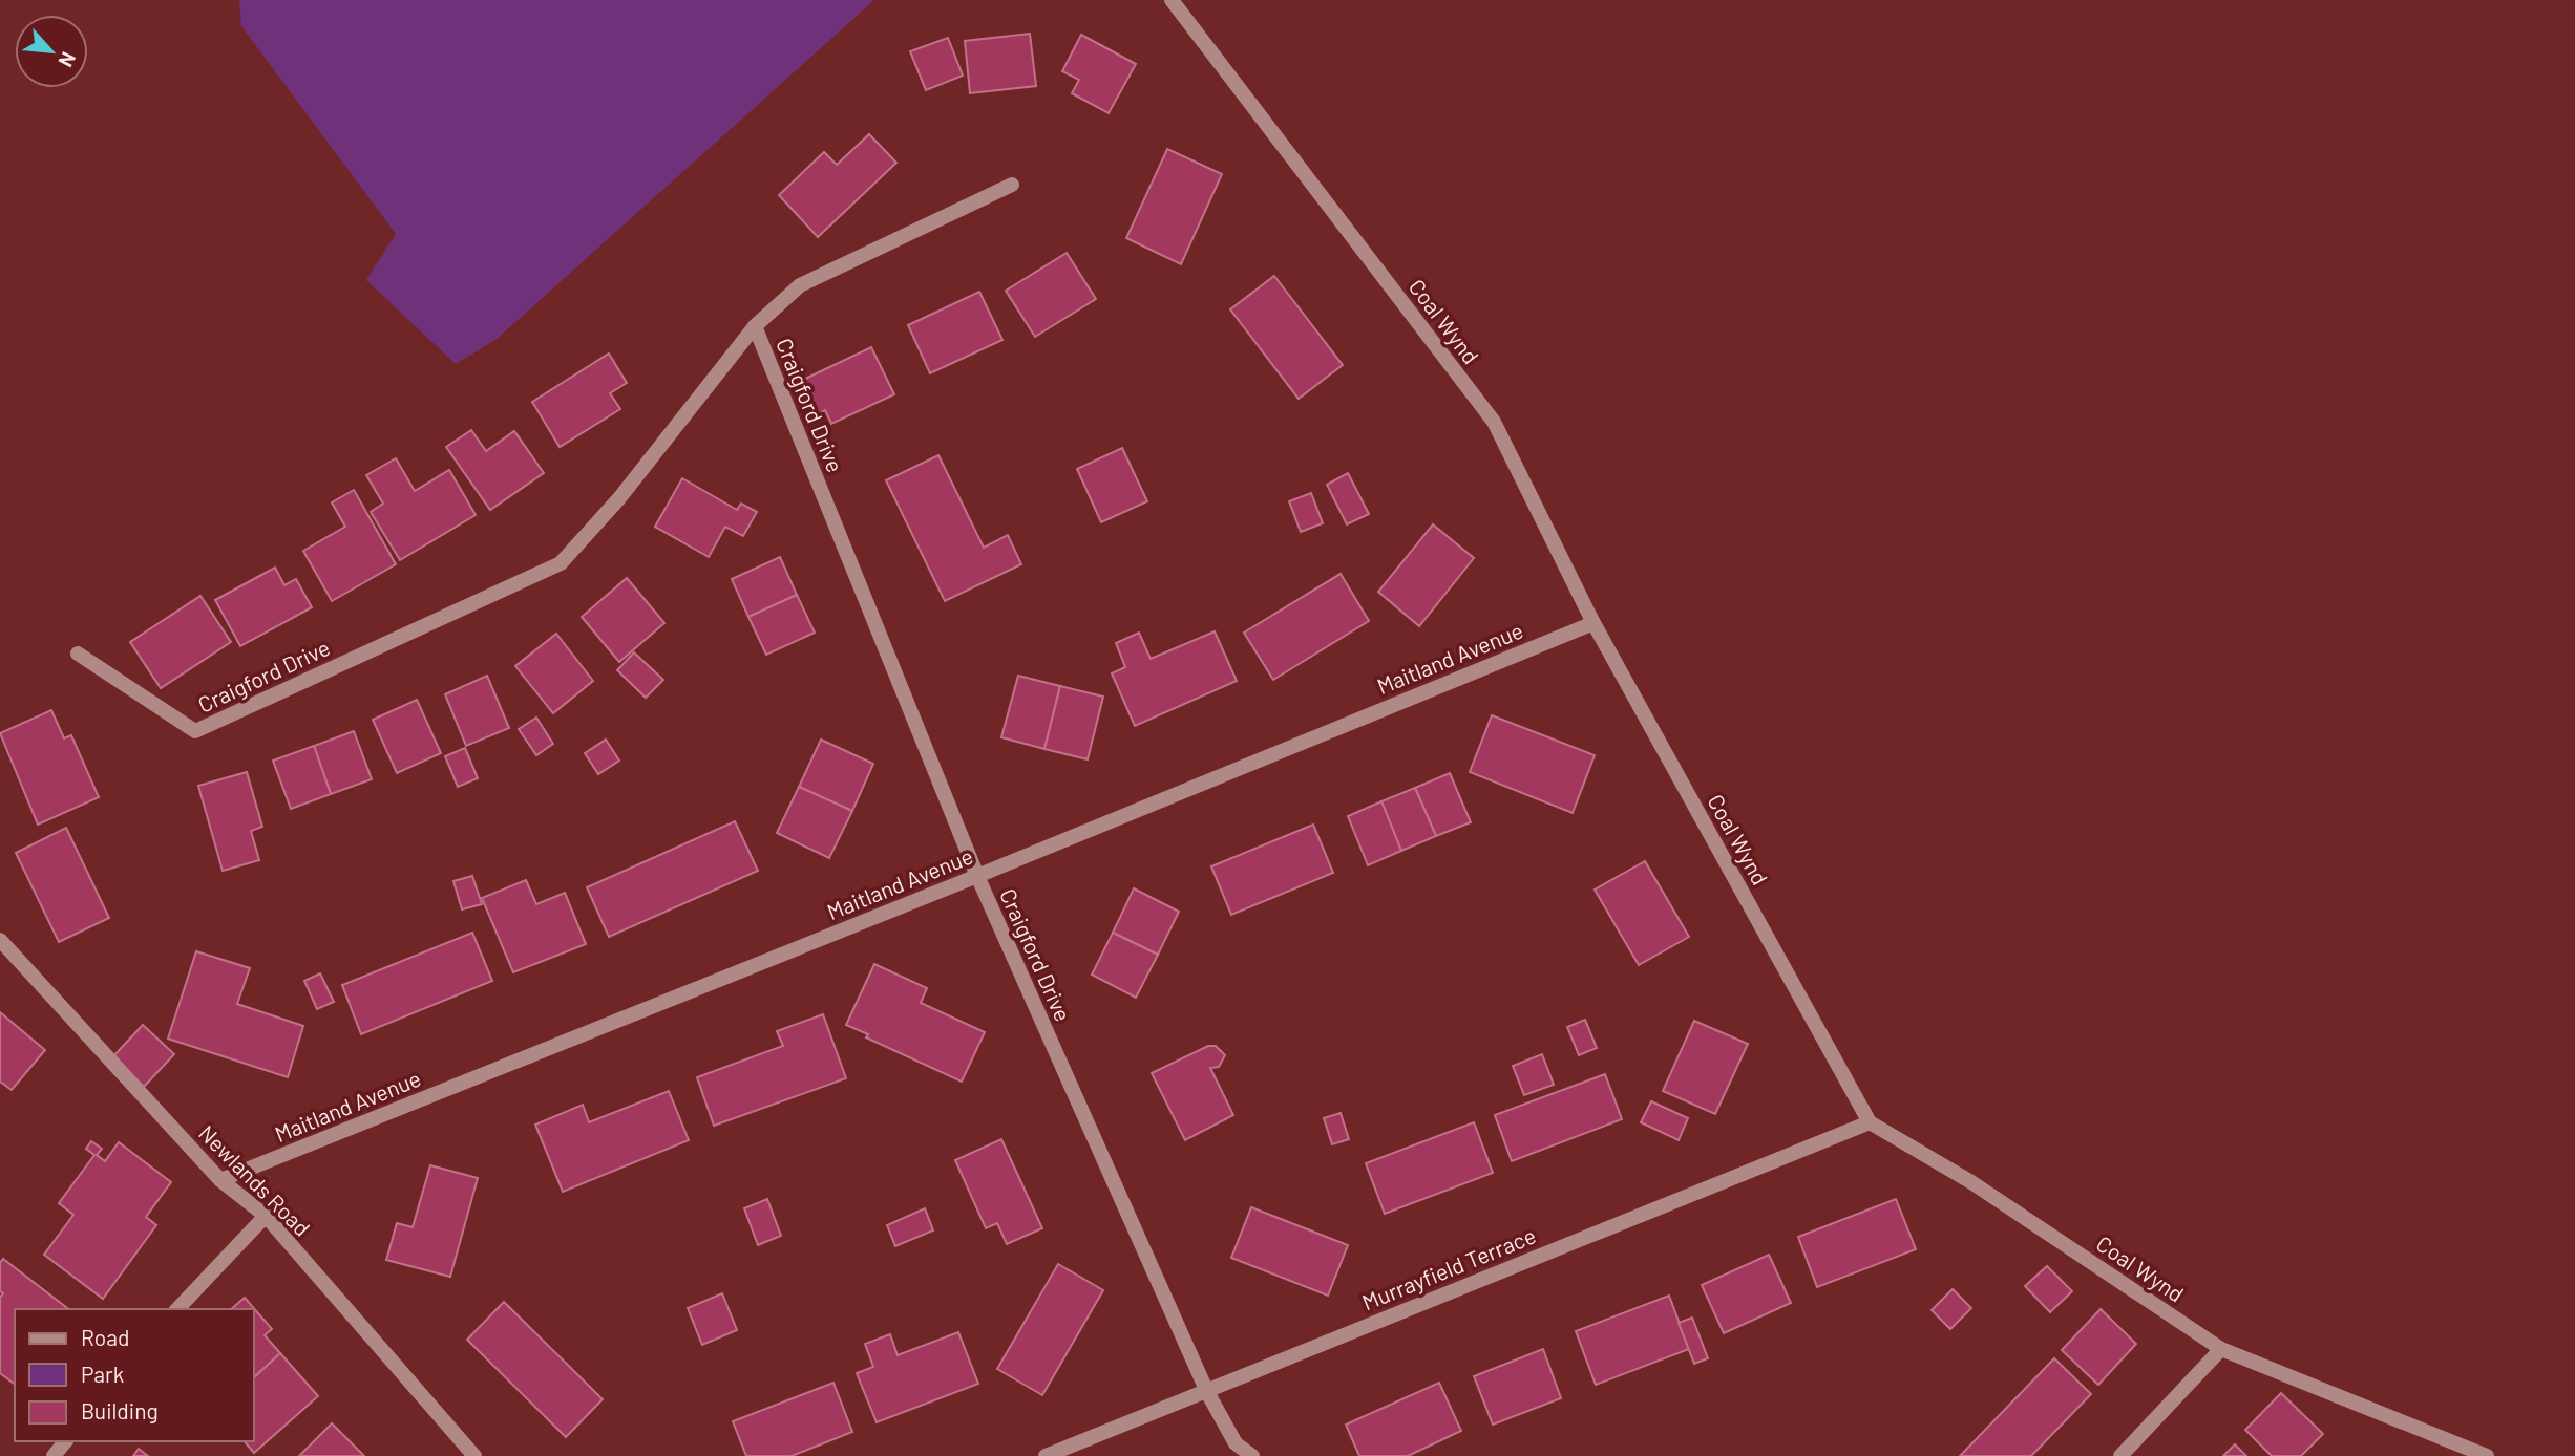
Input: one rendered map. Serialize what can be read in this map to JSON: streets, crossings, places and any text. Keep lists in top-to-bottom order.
{
  "streets": {
    "street": [
      "Coal Wynd",
      "Craigford Drive",
      "Maitland Avenue",
      "Newlands Road",
      "Murrayfield Terrace"
    ]
  },
  "crossings": [
    ["Coal Wynd", "Maitland Avenue"],
    ["Coal Wynd", "Murrayfield Terrace"],
    ["Craigford Drive", "Maitland Avenue"],
    ["Craigford Drive", "Murrayfield Terrace"],
    ["Maitland Avenue", "Newlands Road"]
  ],
  "legend": ["Road", "Park", "Building"],
  "north": "bottom right"
}
